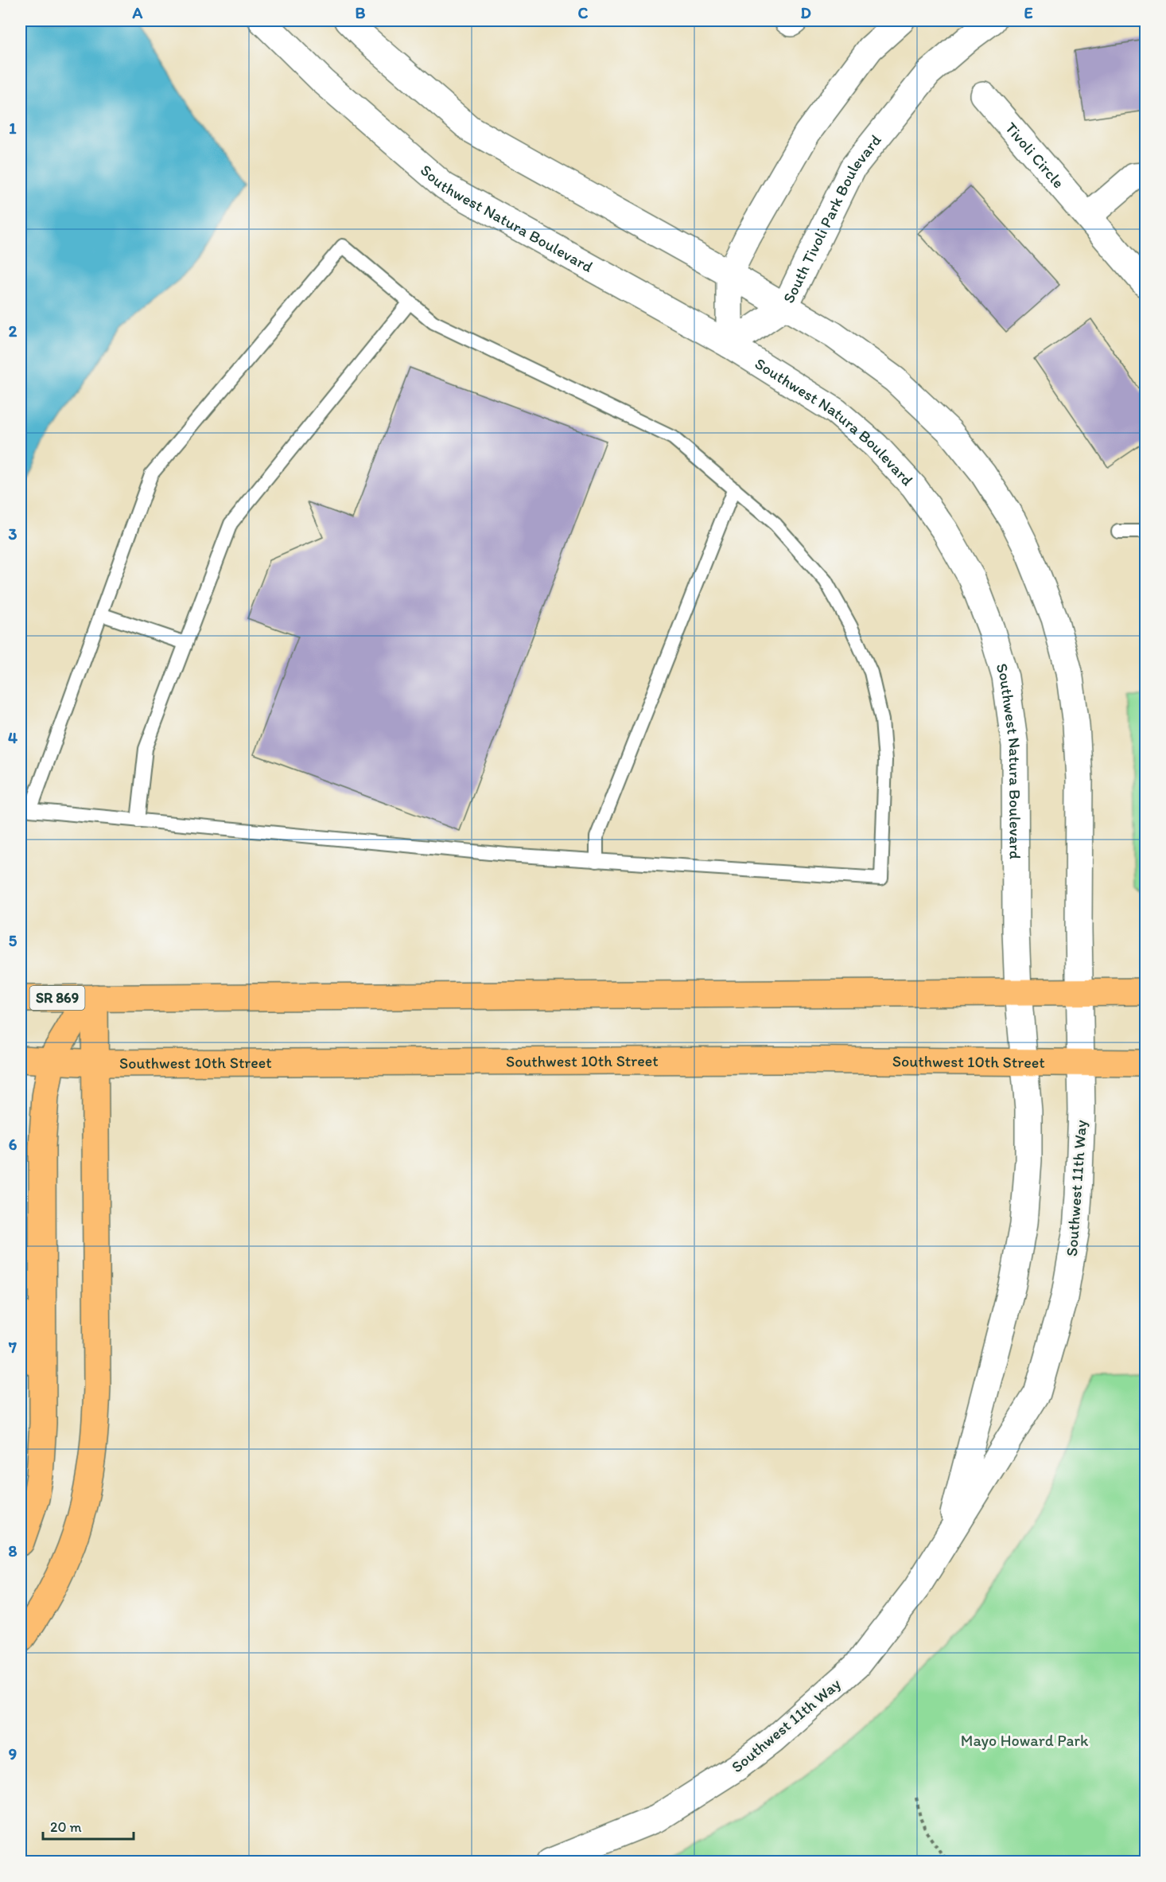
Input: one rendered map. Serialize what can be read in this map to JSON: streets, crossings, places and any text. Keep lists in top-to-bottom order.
{
  "streets": {
    "main road": ["SR 869", "Southwest 10th Street"],
    "street": [
      "Tivoli Circle",
      "Southwest Natura Boulevard",
      "South Tivoli Park Boulevard",
      "Southwest 11th Way"
    ]
  },
  "crossings": [
    ["Southwest Natura Boulevard", "South Tivoli Park Boulevard"],
    ["Southwest Natura Boulevard", "Southwest 10th Street"],
    ["Southwest Natura Boulevard", "Southwest 11th Way"],
    ["Southwest 10th Street", "Southwest 11th Way"]
  ],
  "parks": ["Mayo Howard Park"],
  "scale_bar": "20 m",
  "grid": {
    "columns": [
      "A",
      "B",
      "C",
      "D",
      "E"
    ],
    "rows": [
      "1",
      "2",
      "3",
      "4",
      "5",
      "6",
      "7",
      "8",
      "9"
    ]
  }
}
